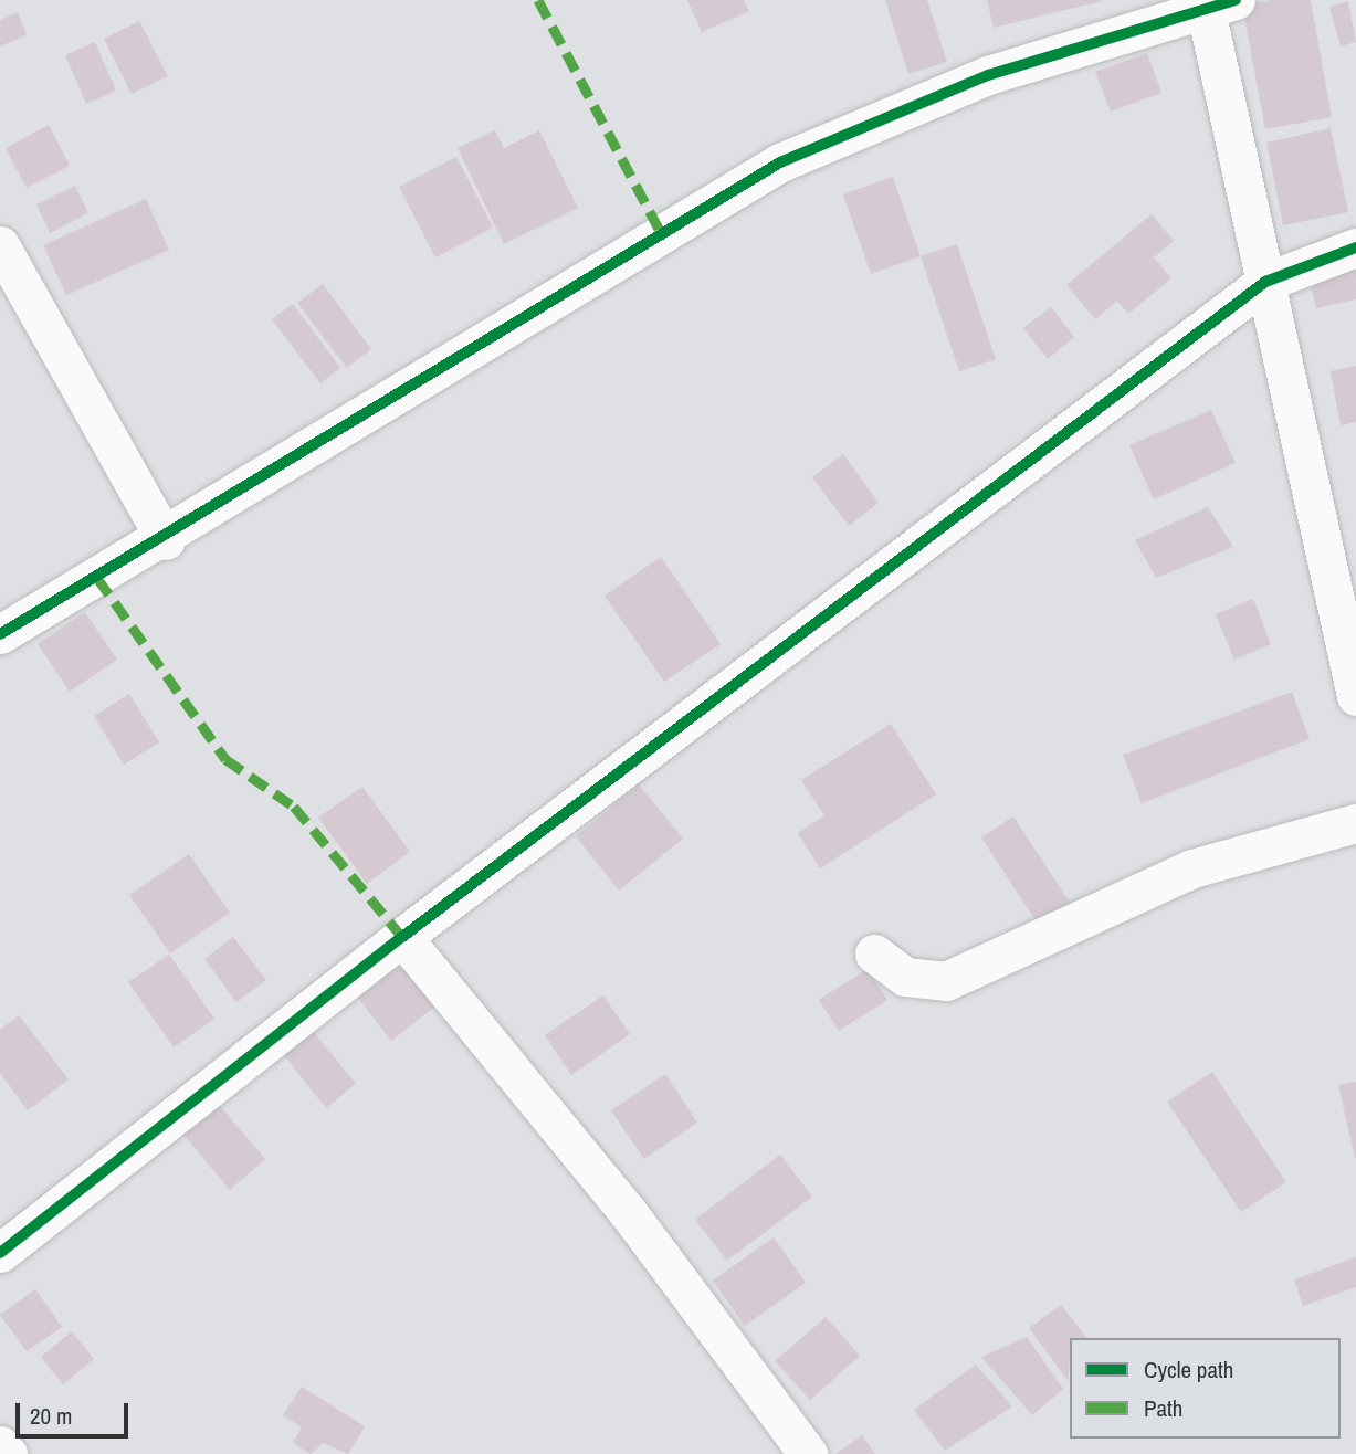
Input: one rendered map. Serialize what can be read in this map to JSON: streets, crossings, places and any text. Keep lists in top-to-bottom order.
{
  "legend": ["Cycle path", "Path"],
  "scale_bar": "20 m"
}
